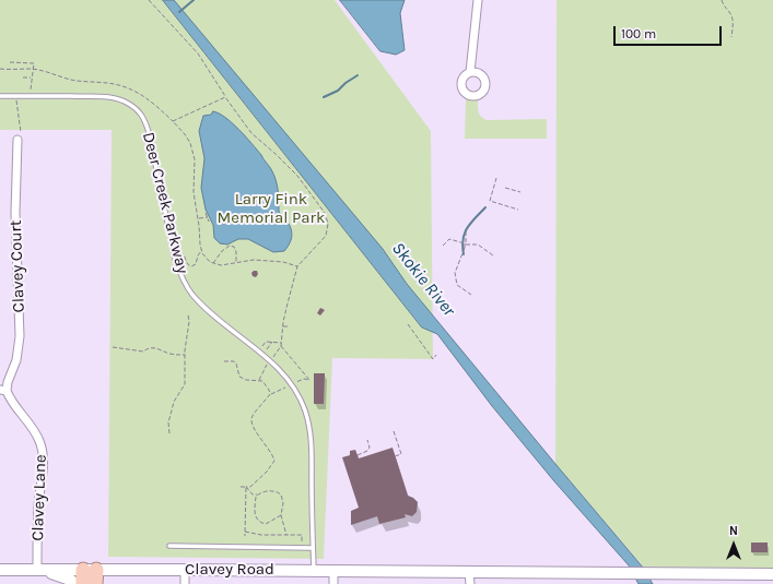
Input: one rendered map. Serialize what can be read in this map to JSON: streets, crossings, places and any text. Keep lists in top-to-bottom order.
{
  "streets": {
    "main road": ["Clavey Road"],
    "street": ["Clavey Court", "Clavey Lane"],
    "lane": ["Deer Creek Parkway"]
  },
  "crossings": [
    ["Deer Creek Parkway", "Clavey Road"],
    ["Clavey Court", "Clavey Lane"],
    ["Clavey Lane", "Clavey Road"]
  ],
  "water": ["Skokie River"],
  "parks": ["Larry Fink Memorial Park"],
  "scale_bar": "100 m",
  "north": "top"
}
